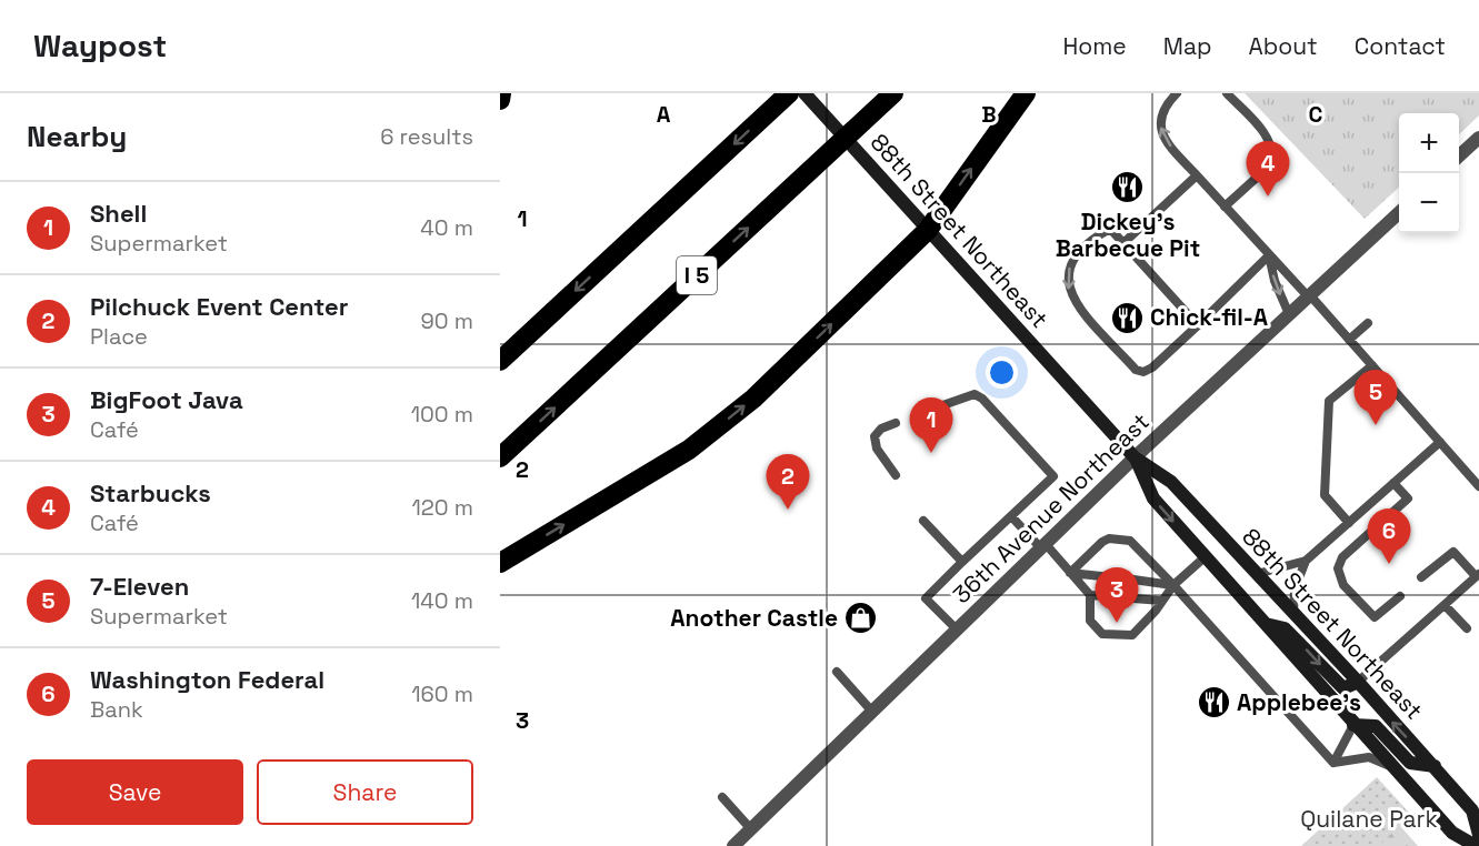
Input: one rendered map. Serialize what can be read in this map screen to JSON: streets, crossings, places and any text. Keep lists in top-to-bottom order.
{
  "streets": {
    "highway": ["I 5"],
    "main road": ["88th Street Northeast"],
    "street": ["36th Avenue Northeast"]
  },
  "crossings": [
    ["88th Street Northeast", "36th Avenue Northeast"]
  ],
  "parks": ["Quilane Park"],
  "places": {
    "restaurant": ["Dickey's Barbecue Pit", "Chick-fil-A", "Applebee's"],
    "shop": ["Another Castle"]
  },
  "page": {
    "header": "Waypost",
    "nav": [
      "Home",
      "Map",
      "About",
      "Contact"
    ],
    "heading": ["Nearby", "6 results"],
    "map_buttons": ["+", "−"],
    "pins": [
      "4",
      "5",
      "1",
      "2",
      "6",
      "3"
    ],
    "list": [
      {
        "mark": "1",
        "name": "Shell",
        "note": "Supermarket",
        "value": "40 m"
      },
      {
        "mark": "2",
        "name": "Pilchuck Event Center",
        "note": "Place",
        "value": "90 m"
      },
      {
        "mark": "3",
        "name": "BigFoot Java",
        "note": "Café",
        "value": "100 m"
      },
      {
        "mark": "4",
        "name": "Starbucks",
        "note": "Café",
        "value": "120 m"
      },
      {
        "mark": "5",
        "name": "7-Eleven",
        "note": "Supermarket",
        "value": "140 m"
      },
      {
        "mark": "6",
        "name": "Washington Federal",
        "note": "Bank",
        "value": "160 m"
      }
    ],
    "buttons": ["Save", "Share"]
  },
  "grid": {
    "columns": ["A", "B", "C"],
    "rows": ["1", "2", "3"]
  }
}
